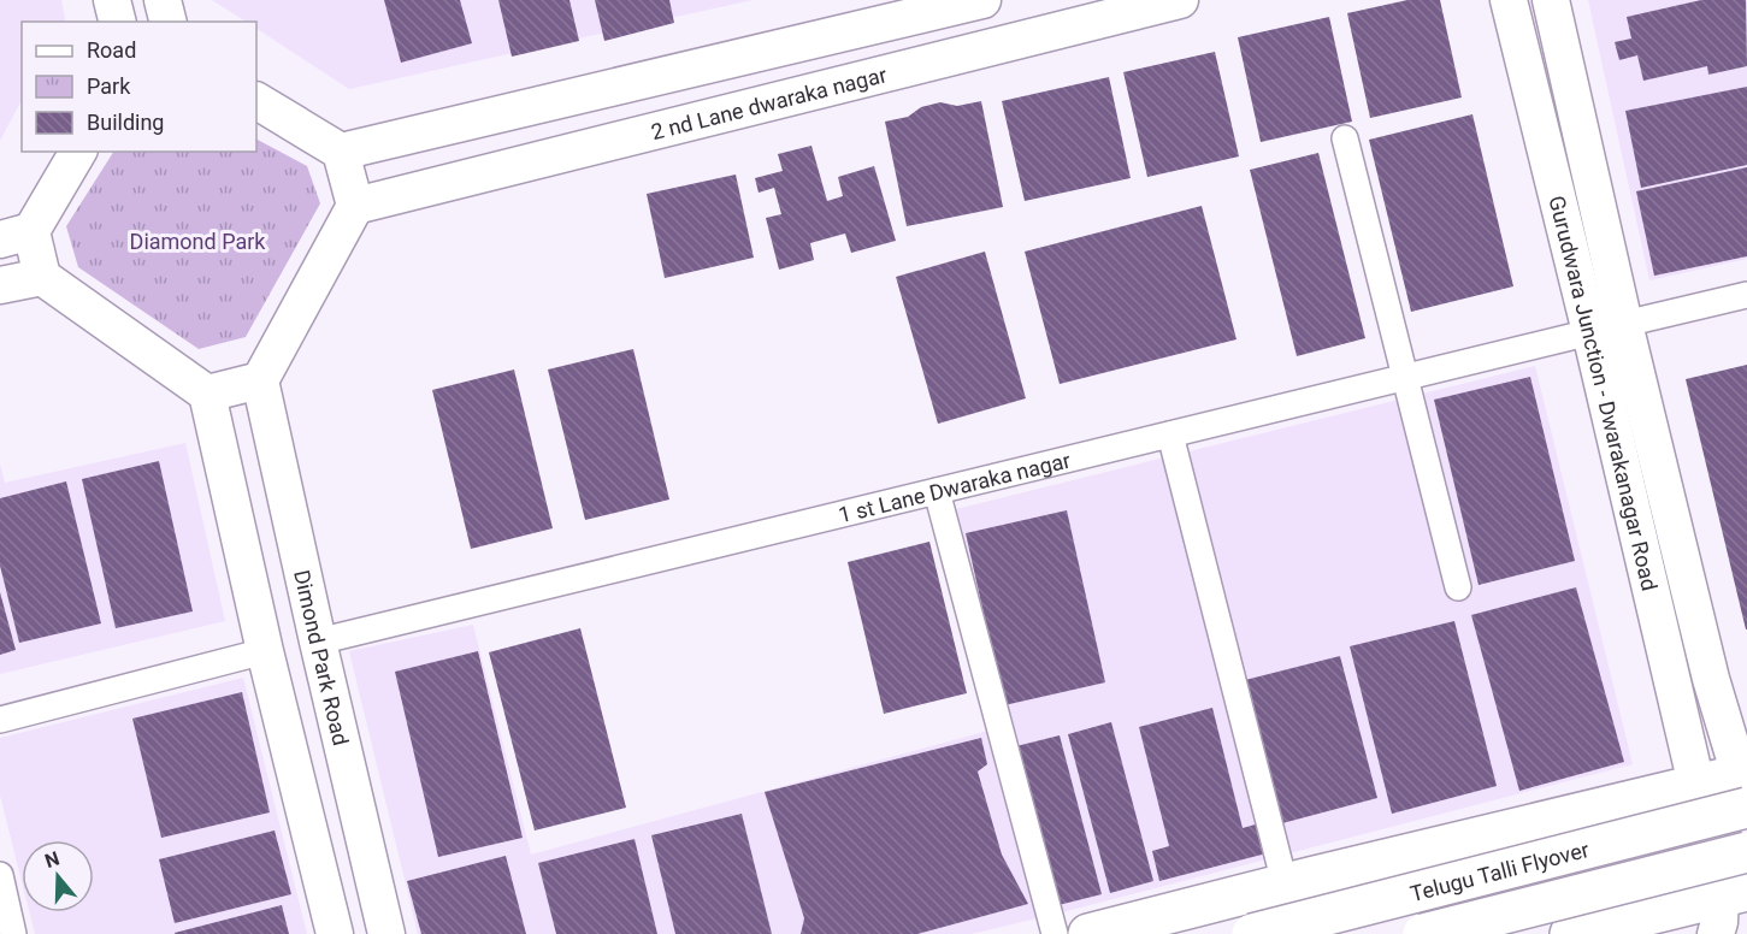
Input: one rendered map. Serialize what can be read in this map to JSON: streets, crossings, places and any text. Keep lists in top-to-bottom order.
{
  "streets": {
    "main road": [
      "2 nd Lane dwaraka nagar",
      "Gurudwara Junction - Dwarakanagar Road",
      "Dimond Park Road",
      "Telugu Talli Flyover"
    ],
    "street": ["1 st Lane Dwaraka nagar"]
  },
  "crossings": [
    ["Gurudwara Junction - Dwarakanagar Road", "1 st Lane Dwaraka nagar"],
    ["Gurudwara Junction - Dwarakanagar Road", "Telugu Talli Flyover"],
    ["1 st Lane Dwaraka nagar", "Dimond Park Road"]
  ],
  "parks": ["Diamond Park"],
  "legend": ["Road", "Park", "Building"],
  "north": "top"
}
